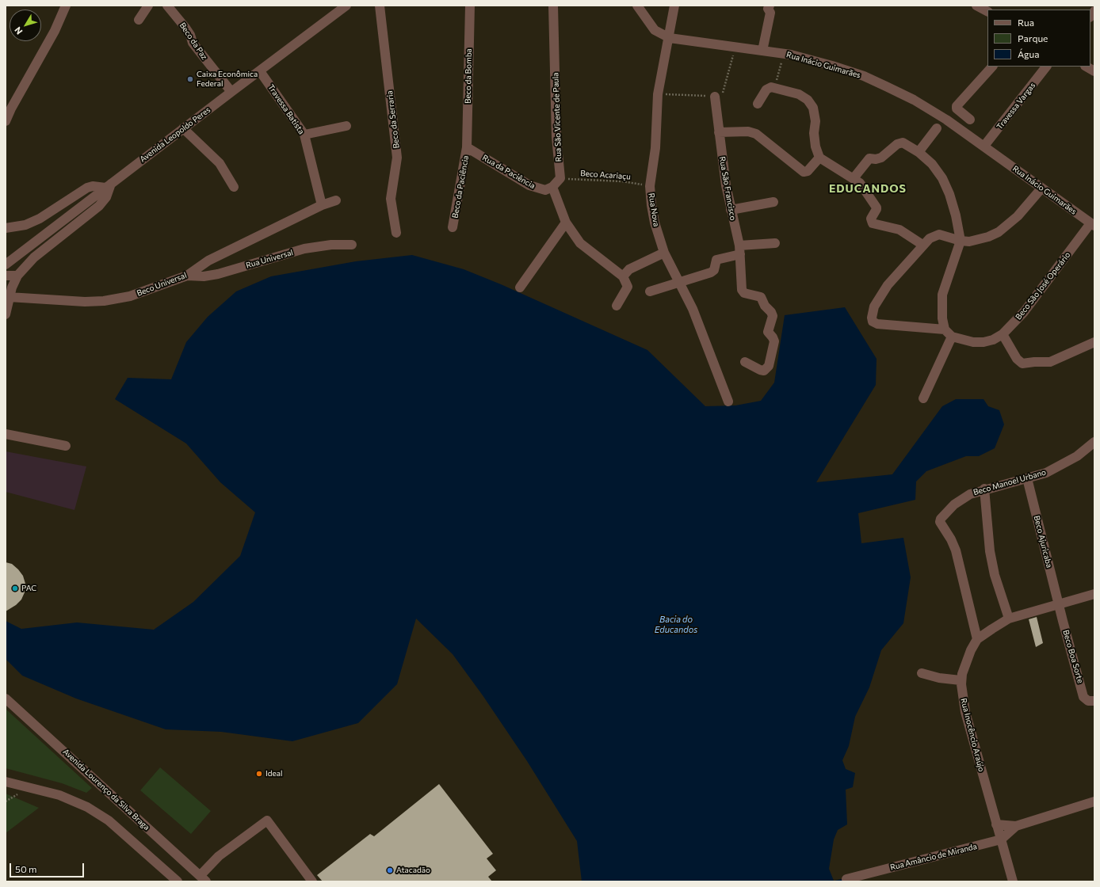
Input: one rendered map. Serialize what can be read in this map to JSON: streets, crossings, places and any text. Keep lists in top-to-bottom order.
{
  "streets": {
    "street": [
      "Beco da Paz",
      "Rua Inácio Guimarães",
      "Beco da Bomba",
      "Travessa Vargas",
      "Travessa Batista",
      "Rua São Vicente de Paula",
      "Beco da Serraria",
      "Avenida Leopoldo Peres",
      "Rua da Paciência",
      "Beco da Paciência",
      "Rua São Francisco",
      "Rua Nova",
      "Rua Universal",
      "Beco Universal",
      "Beco São José Operário",
      "Beco Manoel Urbano",
      "Beco Ajuricaba",
      "Beco Boa Sorte",
      "Rua Inocêncio Araújo",
      "Avenida Lourenço da Silva Braga",
      "Rua Amâncio de Miranda"
    ],
    "path": ["Beco Acariaçu"]
  },
  "crossings": [
    ["Beco da Paz", "Avenida Leopoldo Peres"],
    ["Rua Inácio Guimarães", "Travessa Vargas"],
    ["Rua Inácio Guimarães", "Rua Nova"],
    ["Rua Inácio Guimarães", "Beco São José Operário"],
    ["Beco da Bomba", "Rua da Paciência"],
    ["Beco da Bomba", "Beco da Paciência"],
    ["Travessa Batista", "Avenida Leopoldo Peres"],
    ["Travessa Batista", "Beco Universal"],
    ["Rua São Vicente de Paula", "Beco Acariaçu"],
    ["Rua da Paciência", "Beco da Paciência"],
    ["Beco Acariaçu", "Rua Nova"],
    ["Rua Universal", "Beco Universal"],
    ["Beco Manoel Urbano", "Beco Ajuricaba"],
    ["Beco Manoel Urbano", "Rua Inocêncio Araújo"],
    ["Beco Ajuricaba", "Beco Boa Sorte"],
    ["Rua Inocêncio Araújo", "Rua Amâncio de Miranda"]
  ],
  "districts": ["EDUCANDOS"],
  "water": ["Bacia do Educandos"],
  "places": [
    "Caixa Econômica Federal",
    "PAC",
    "Ideal",
    "Atacadão"
  ],
  "legend": ["Rua", "Parque", "Água"],
  "scale_bar": "50 m",
  "north": "bottom left"
}
